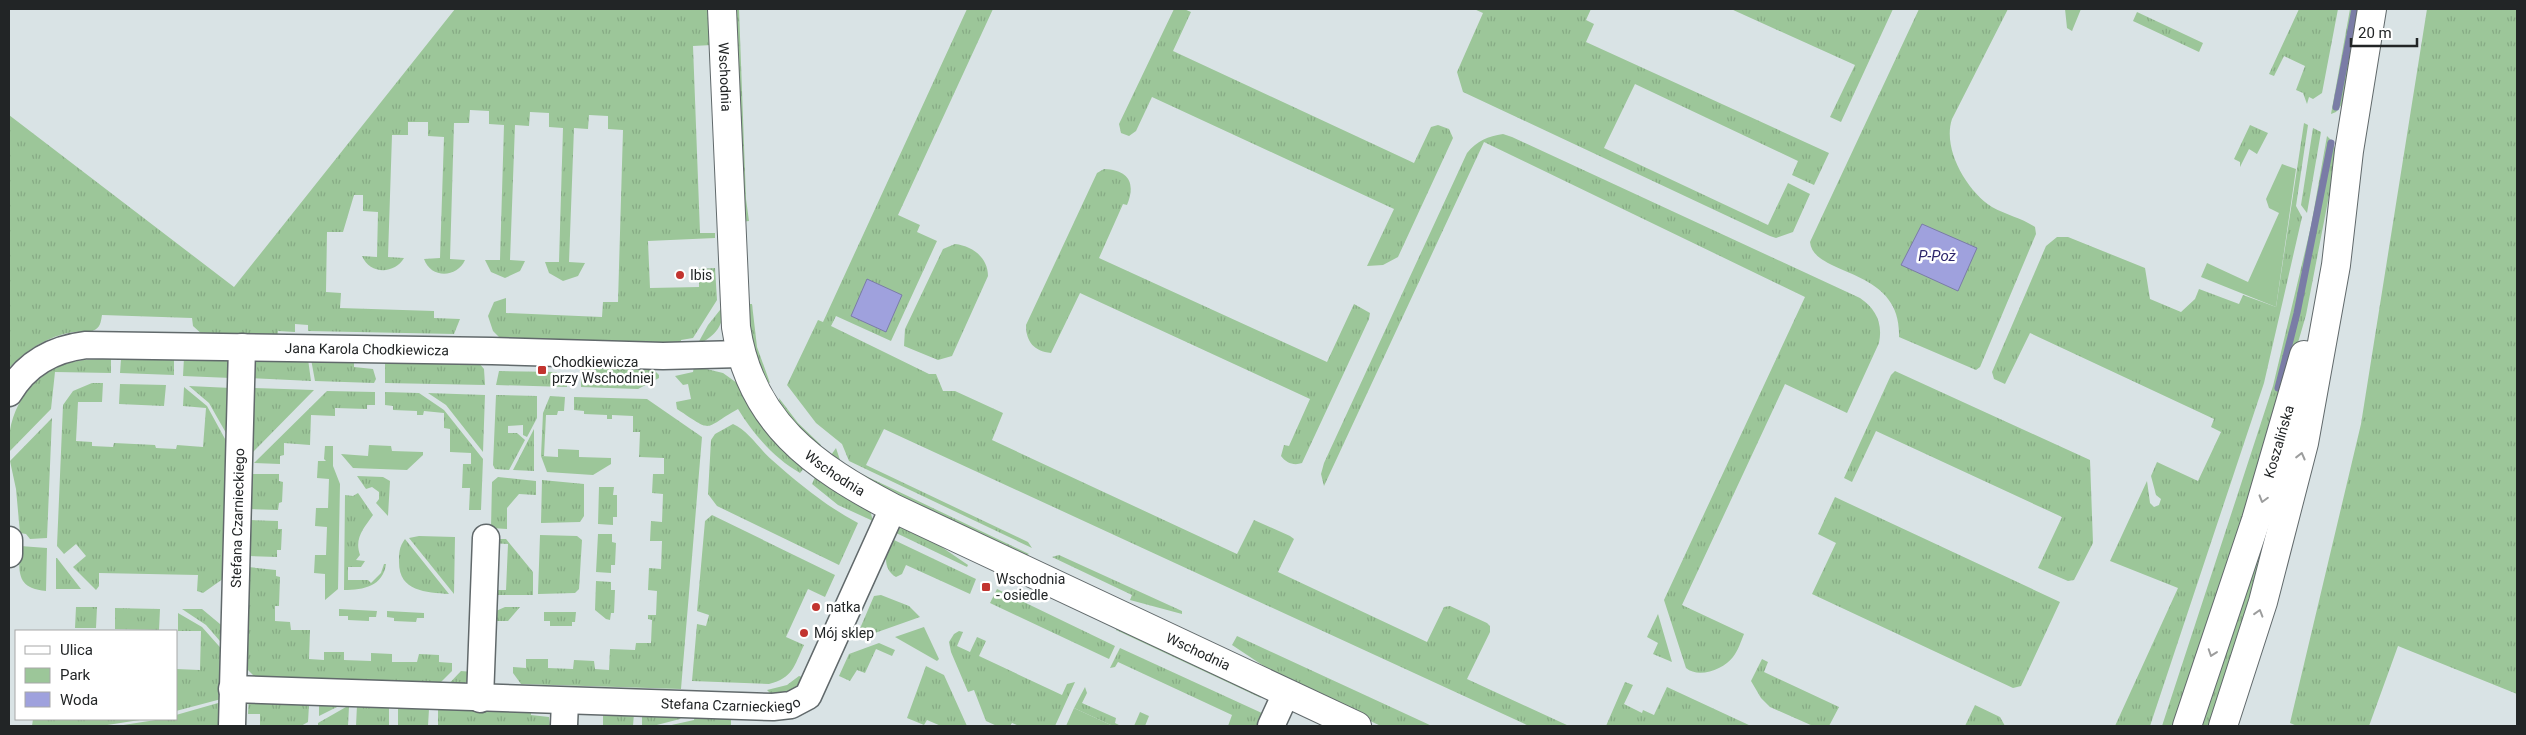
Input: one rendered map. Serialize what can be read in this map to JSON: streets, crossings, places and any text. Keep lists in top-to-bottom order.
{
  "streets": {
    "main road": ["Wschodnia", "Koszalińska"],
    "street": ["Jana Karola Chodkiewicza", "Stefana Czarnieckiego"]
  },
  "crossings": [
    ["Wschodnia", "Jana Karola Chodkiewicza"],
    ["Wschodnia", "Stefana Czarnieckiego"],
    ["Jana Karola Chodkiewicza", "Stefana Czarnieckiego"]
  ],
  "water": ["P-Poż"],
  "places": {
    "other": ["Ibis", "natka", "Mój sklep"],
    "transit": ["Chodkiewicza przy Wschodniej", "Wschodnia - osiedle"]
  },
  "legend": ["Ulica", "Park", "Woda"],
  "scale_bar": "20 m"
}
